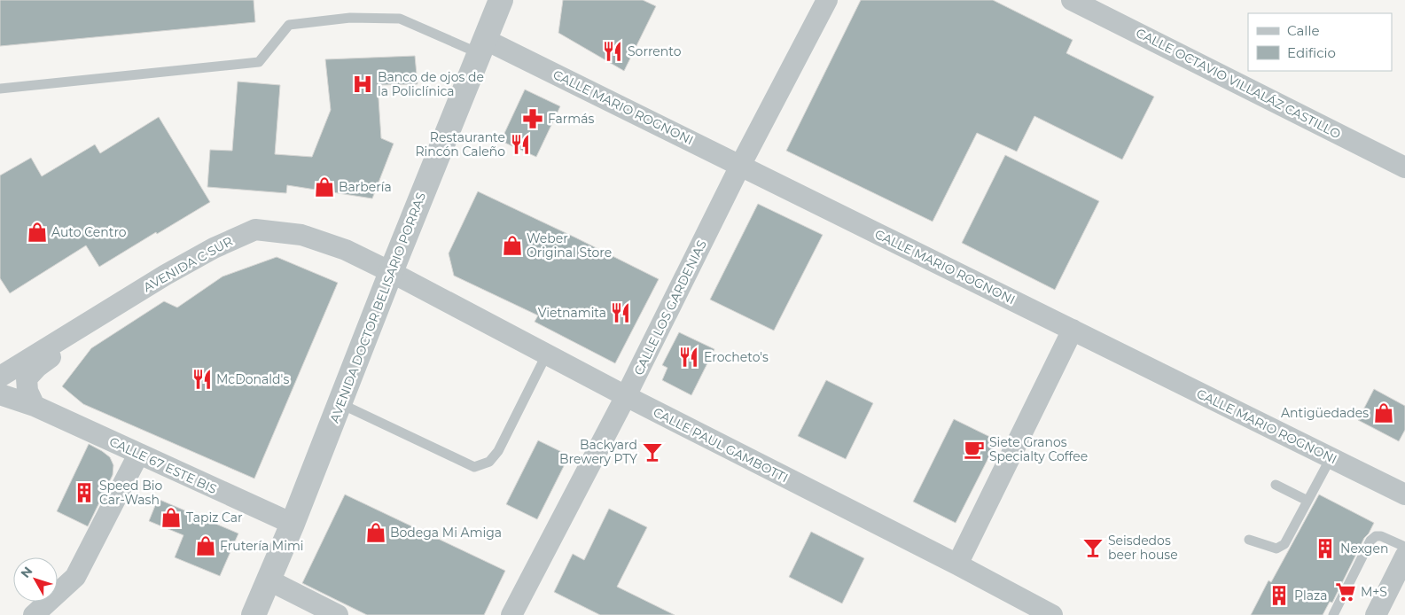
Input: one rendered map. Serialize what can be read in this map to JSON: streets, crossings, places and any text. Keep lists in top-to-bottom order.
{
  "streets": {
    "street": [
      "CALLE OCTAVIO VILLALÁZ CASTILLO",
      "CALLE MARIO ROGNONI",
      "AVENIDA C SUR",
      "AVENIDA DOCTOR BELISARIO PORRAS",
      "CALLE LOS GARDENIAS",
      "CALLE PAUL GAMBOTTI",
      "CALLE 67 ESTE BIS"
    ]
  },
  "crossings": [
    ["CALLE MARIO ROGNONI", "AVENIDA DOCTOR BELISARIO PORRAS"],
    ["CALLE MARIO ROGNONI", "CALLE LOS GARDENIAS"],
    ["AVENIDA C SUR", "AVENIDA DOCTOR BELISARIO PORRAS"],
    ["AVENIDA C SUR", "CALLE PAUL GAMBOTTI"],
    ["AVENIDA DOCTOR BELISARIO PORRAS", "CALLE PAUL GAMBOTTI"],
    ["AVENIDA DOCTOR BELISARIO PORRAS", "CALLE 67 ESTE BIS"],
    ["CALLE LOS GARDENIAS", "CALLE PAUL GAMBOTTI"]
  ],
  "places": {
    "restaurant": [
      "Sorrento",
      "Restaurante Rincón Caleño",
      "Vietnamita",
      "Erocheto's",
      "McDonald's"
    ],
    "hospital": ["Banco de ojos de la Policlínica"],
    "pharmacy": ["Farmás"],
    "shop": [
      "Barbería",
      "Auto Centro",
      "Weber Original Store",
      "Antigüedades",
      "Tapiz Car",
      "Bodega Mi Amiga",
      "Frutería Mimi"
    ],
    "cafe": ["Siete Granos Specialty Coffee"],
    "bar": ["Backyard Brewery PTY", "Seisdedos beer house"],
    "building": ["Speed Bio Car-Wash", "Nexgen", "Plaza"],
    "supermarket": ["M+S"]
  },
  "legend": ["Calle", "Edificio"],
  "north": "top left"
}
